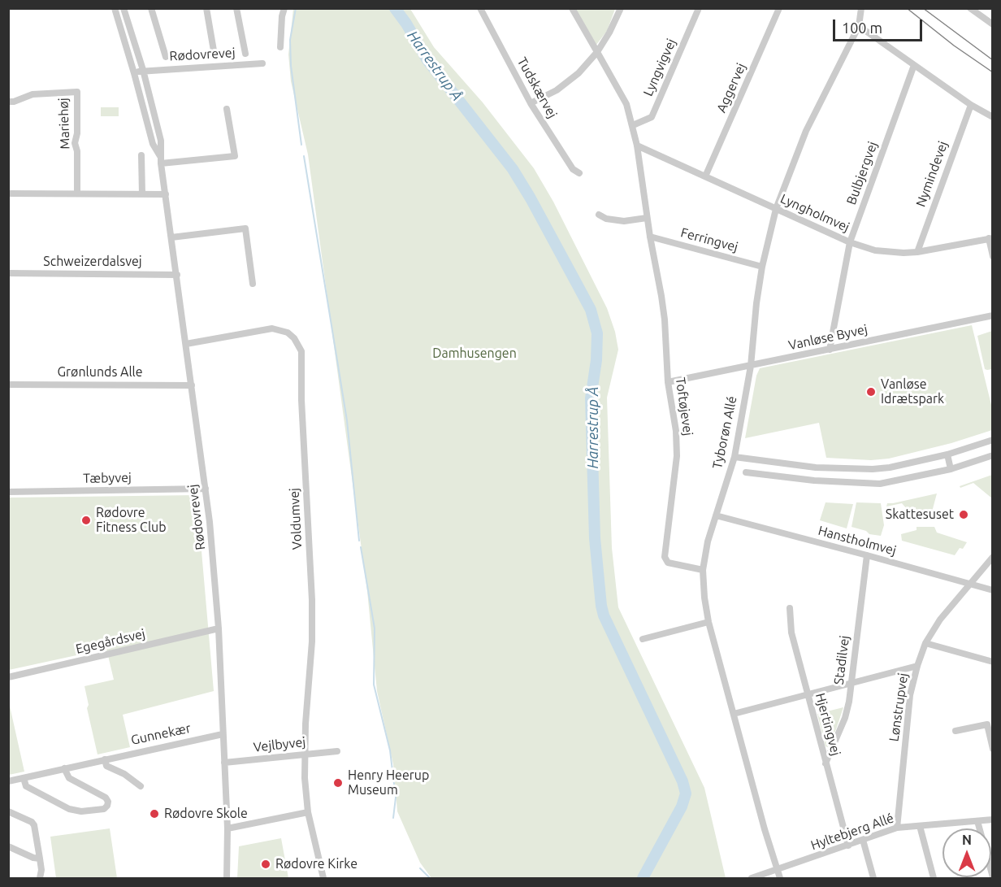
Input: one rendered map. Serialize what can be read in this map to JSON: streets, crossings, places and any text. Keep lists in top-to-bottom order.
{
  "streets": {
    "street": [
      "Rødovrevej",
      "Lyngvigvej",
      "Tudskærvej",
      "Aggervej",
      "Mariehøj",
      "Bulbjergvej",
      "Nymindevej",
      "Lyngholmvej",
      "Ferringvej",
      "Schweizerdalsvej",
      "Vanløse Byvej",
      "Grønlunds Alle",
      "Toftøjevej",
      "Tyborøn Allé",
      "Tæbyvej",
      "Voldumvej",
      "Hanstholmvej",
      "Egegårdsvej",
      "Stadilvej",
      "Lønstrupvej",
      "Hjertingvej",
      "Gunnekær",
      "Vejlbyvej",
      "Hyltebjerg Allé"
    ]
  },
  "crossings": [
    ["Rødovrevej", "Schweizerdalsvej"],
    ["Rødovrevej", "Grønlunds Alle"],
    ["Rødovrevej", "Tæbyvej"],
    ["Rødovrevej", "Voldumvej"],
    ["Rødovrevej", "Egegårdsvej"],
    ["Rødovrevej", "Gunnekær"],
    ["Rødovrevej", "Vejlbyvej"],
    ["Lyngvigvej", "Toftøjevej"],
    ["Aggervej", "Lyngholmvej"],
    ["Bulbjergvej", "Lyngholmvej"],
    ["Bulbjergvej", "Vanløse Byvej"],
    ["Nymindevej", "Lyngholmvej"],
    ["Lyngholmvej", "Toftøjevej"],
    ["Lyngholmvej", "Tyborøn Allé"],
    ["Ferringvej", "Toftøjevej"],
    ["Ferringvej", "Tyborøn Allé"],
    ["Vanløse Byvej", "Toftøjevej"],
    ["Vanløse Byvej", "Tyborøn Allé"],
    ["Toftøjevej", "Tyborøn Allé"],
    ["Tyborøn Allé", "Hanstholmvej"],
    ["Tyborøn Allé", "Hyltebjerg Allé"],
    ["Voldumvej", "Vejlbyvej"],
    ["Hanstholmvej", "Stadilvej"],
    ["Hanstholmvej", "Lønstrupvej"],
    ["Stadilvej", "Hjertingvej"],
    ["Lønstrupvej", "Hyltebjerg Allé"],
    ["Hjertingvej", "Hyltebjerg Allé"]
  ],
  "water": ["Harrestrup Å"],
  "parks": ["Damhusengen"],
  "places": [
    "Vanløse Idrætspark",
    "Skattesuset",
    "Rødovre Fitness Club",
    "Henry Heerup Museum",
    "Rødovre Skole",
    "Rødovre Kirke"
  ],
  "scale_bar": "100 m",
  "north": "top"
}
